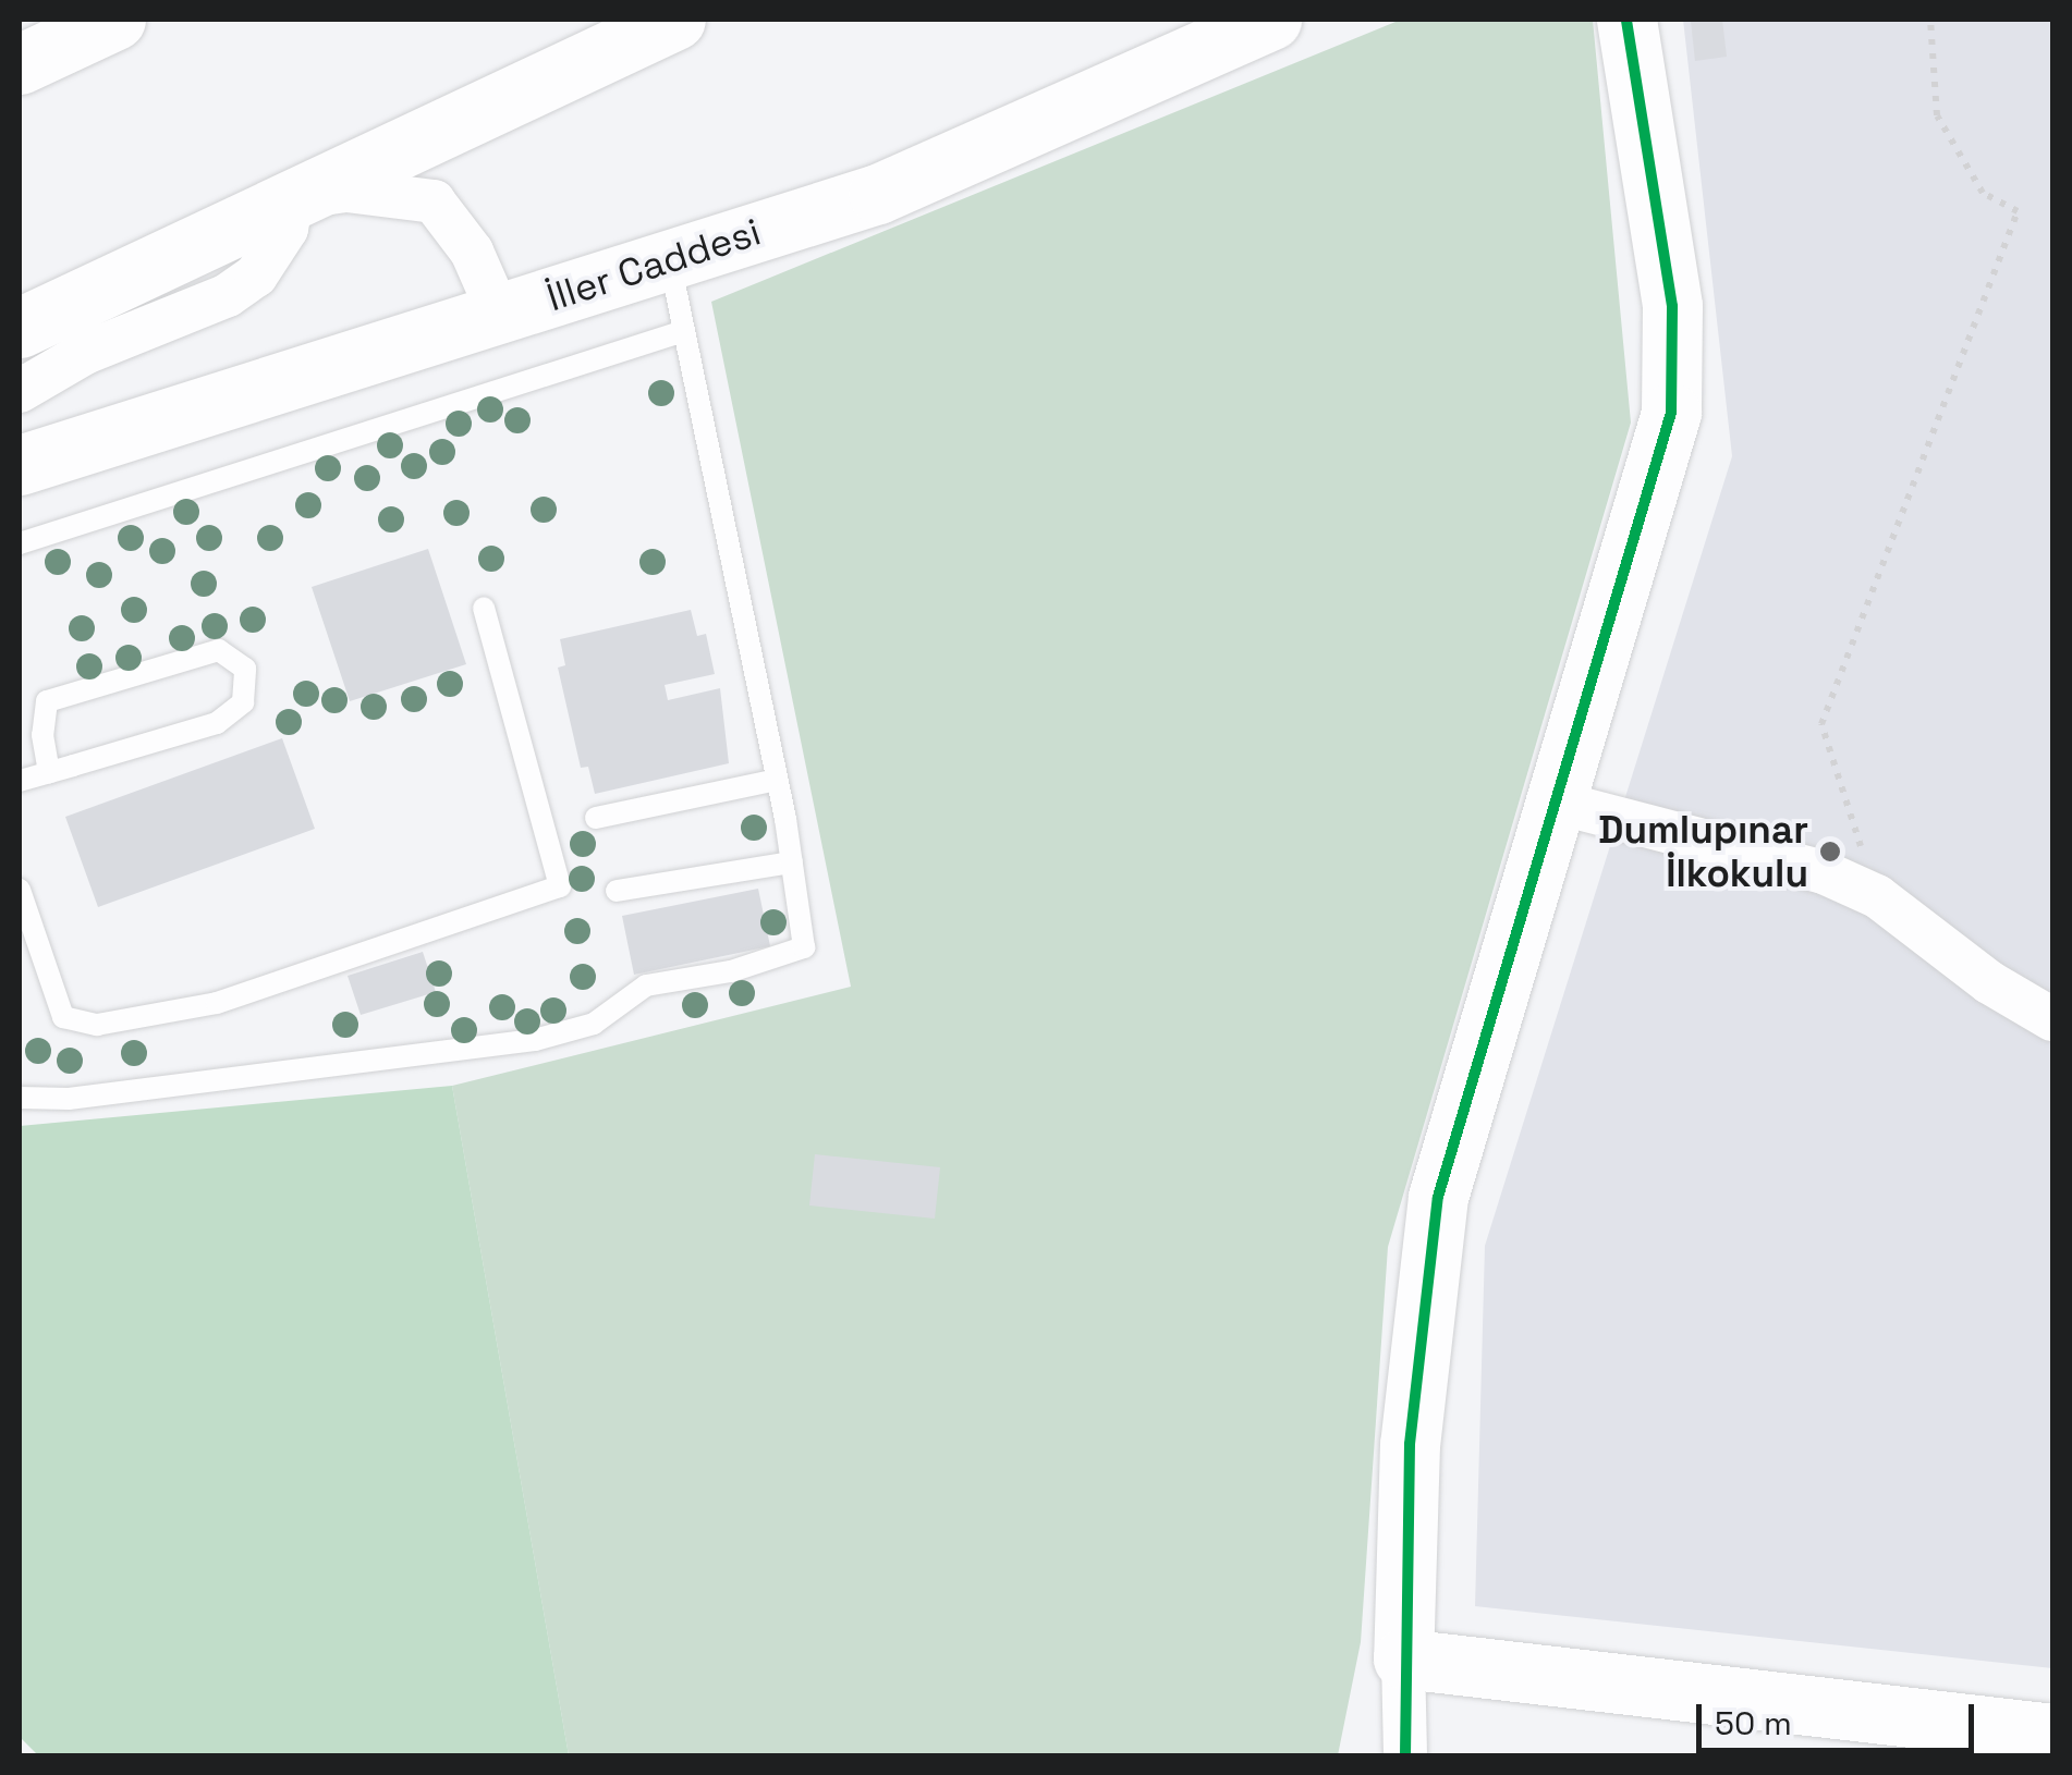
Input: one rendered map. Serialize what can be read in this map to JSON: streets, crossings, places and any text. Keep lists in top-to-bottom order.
{
  "streets": {
    "main road": ["İller Caddesi"]
  },
  "places": ["Dumlupınar İlkokulu"],
  "scale_bar": "50 m"
}
